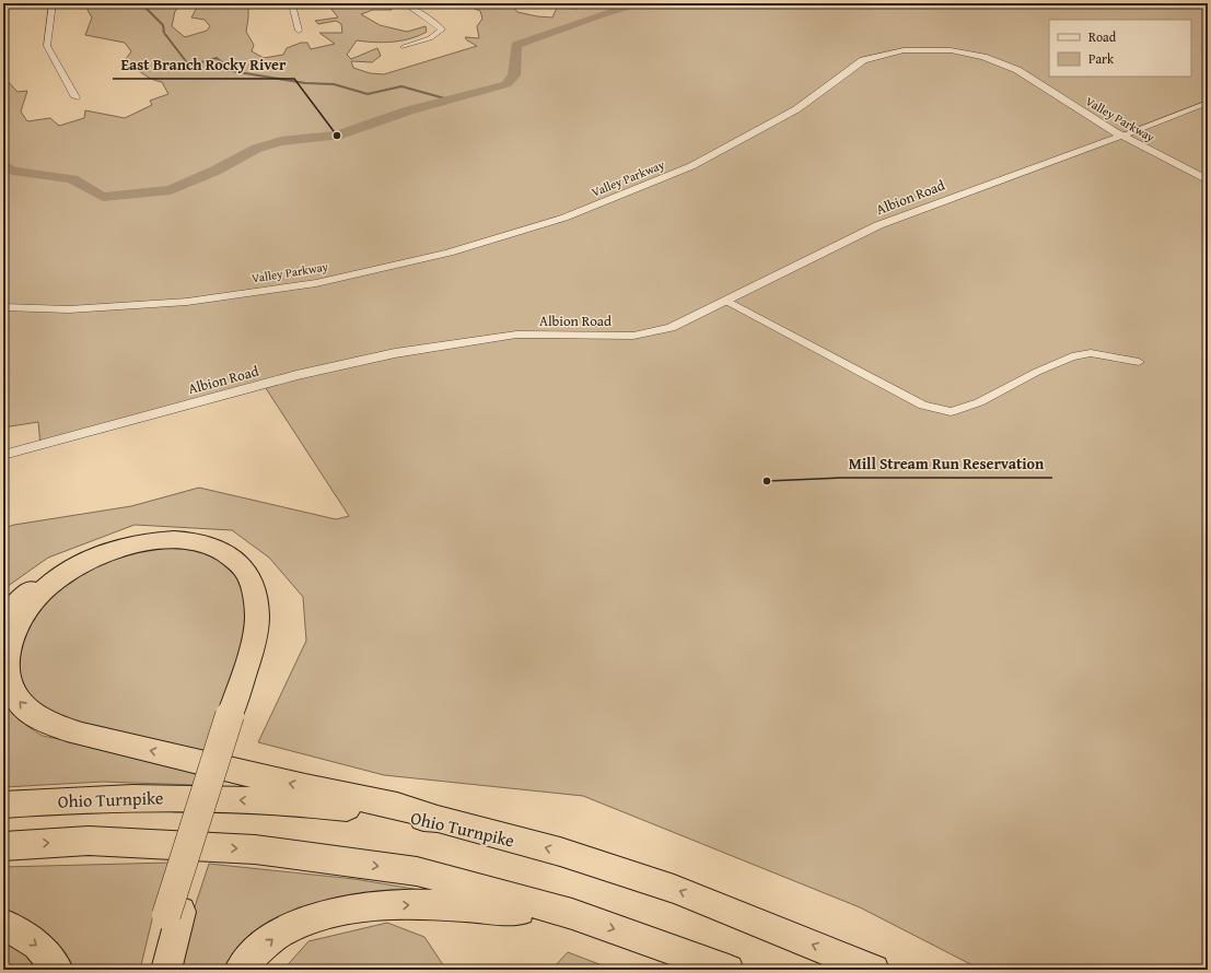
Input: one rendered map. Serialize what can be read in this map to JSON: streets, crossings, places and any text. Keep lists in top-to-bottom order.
{
  "streets": {
    "highway": ["Ohio Turnpike"],
    "street": ["Valley Parkway", "Albion Road"]
  },
  "crossings": [
    ["Valley Parkway", "Albion Road"]
  ],
  "places": ["East Branch Rocky River", "Mill Stream Run Reservation"],
  "legend": ["Road", "Park"]
}
